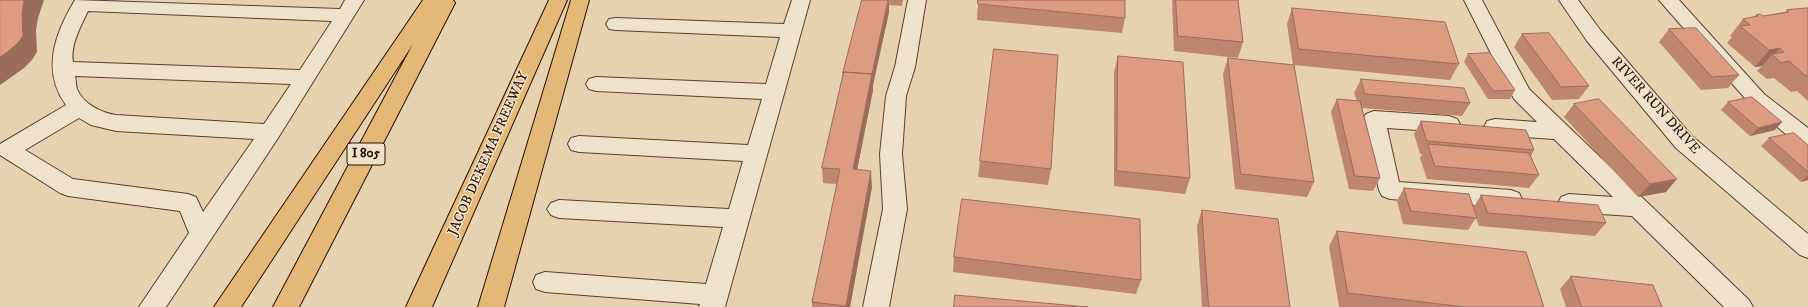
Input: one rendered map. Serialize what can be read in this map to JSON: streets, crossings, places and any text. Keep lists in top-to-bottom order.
{
  "streets": {
    "highway": ["I 805", "JACOB DEKEMA FREEWAY"],
    "street": ["RIVER RUN DRIVE"]
  }
}
